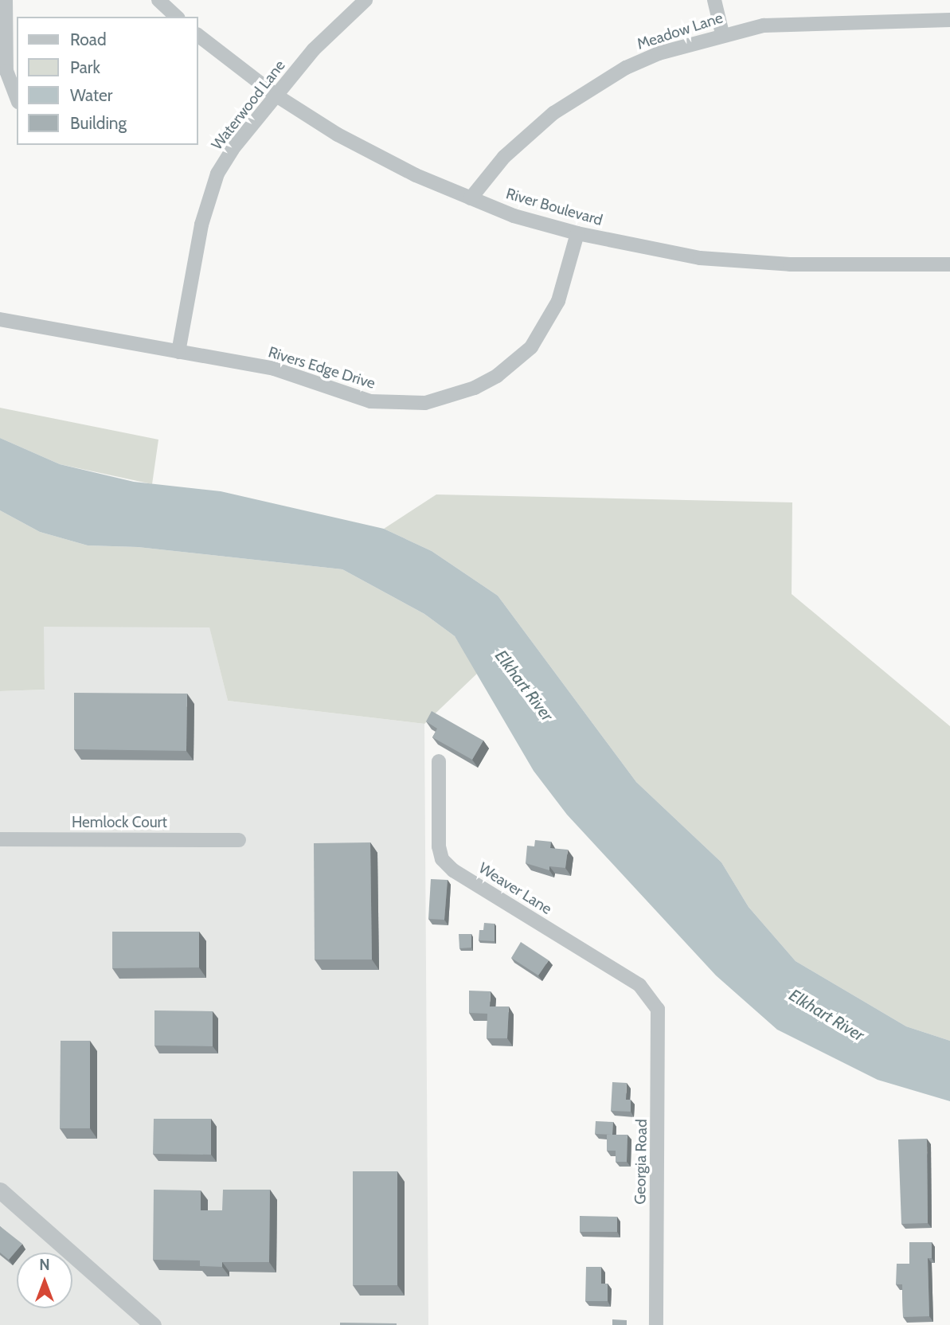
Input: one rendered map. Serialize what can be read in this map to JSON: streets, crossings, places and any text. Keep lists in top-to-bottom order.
{
  "streets": {
    "street": [
      "Meadow Lane",
      "Waterwood Lane",
      "River Boulevard",
      "Rivers Edge Drive",
      "Hemlock Court",
      "Weaver Lane",
      "Georgia Road"
    ]
  },
  "crossings": [
    ["Meadow Lane", "River Boulevard"],
    ["Waterwood Lane", "River Boulevard"],
    ["Waterwood Lane", "Rivers Edge Drive"],
    ["River Boulevard", "Rivers Edge Drive"],
    ["Weaver Lane", "Georgia Road"]
  ],
  "water": ["Elkhart River"],
  "legend": [
    "Road",
    "Park",
    "Water",
    "Building"
  ],
  "north": "top"
}
